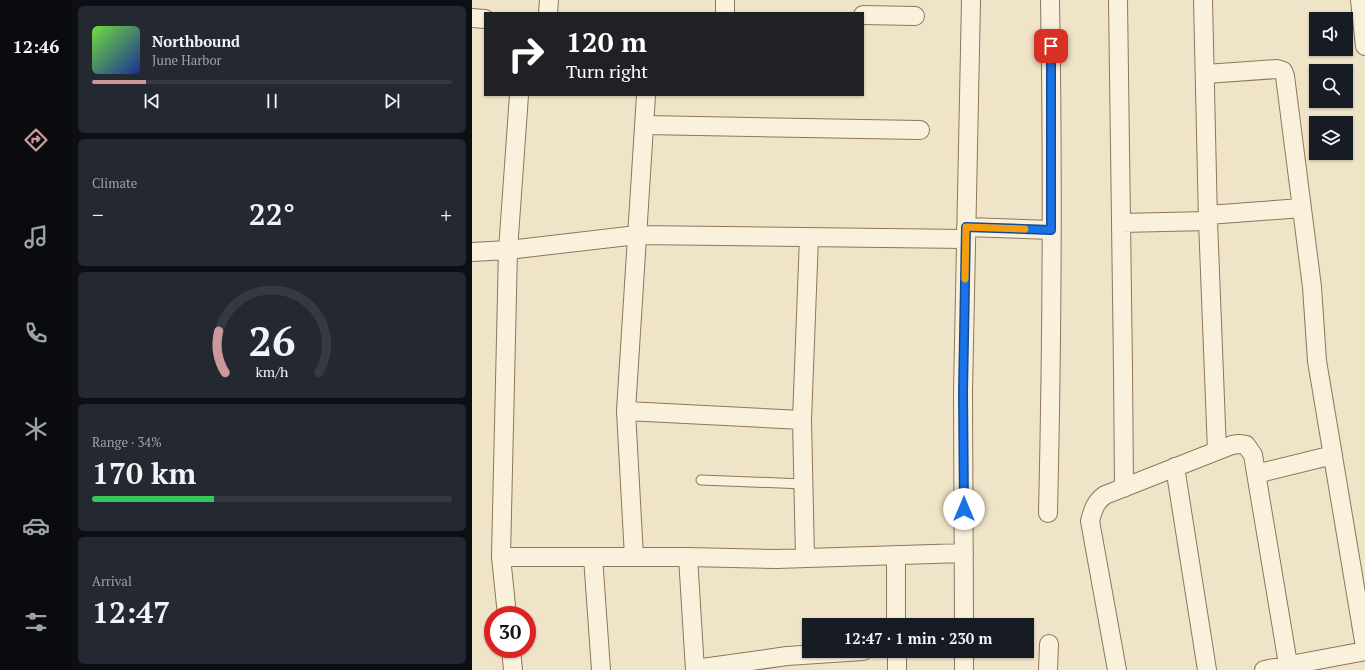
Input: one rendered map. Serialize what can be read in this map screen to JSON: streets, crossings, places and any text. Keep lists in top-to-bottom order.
{
  "page": {
    "tabs": "12:46",
    "turn": ["120 m", "Turn right"],
    "song": ["Northbound", "June Harbor"],
    "tile": [
      "Climate",
      ["Range · 34%", "170 km"],
      ["Arrival", "12:47"]
    ],
    "heat": ["−", "22°", "+"],
    "limit": "30",
    "trip": "12:47 · 1 min · 230 m",
    "gauge": ["26", "km/h"]
  }
}
